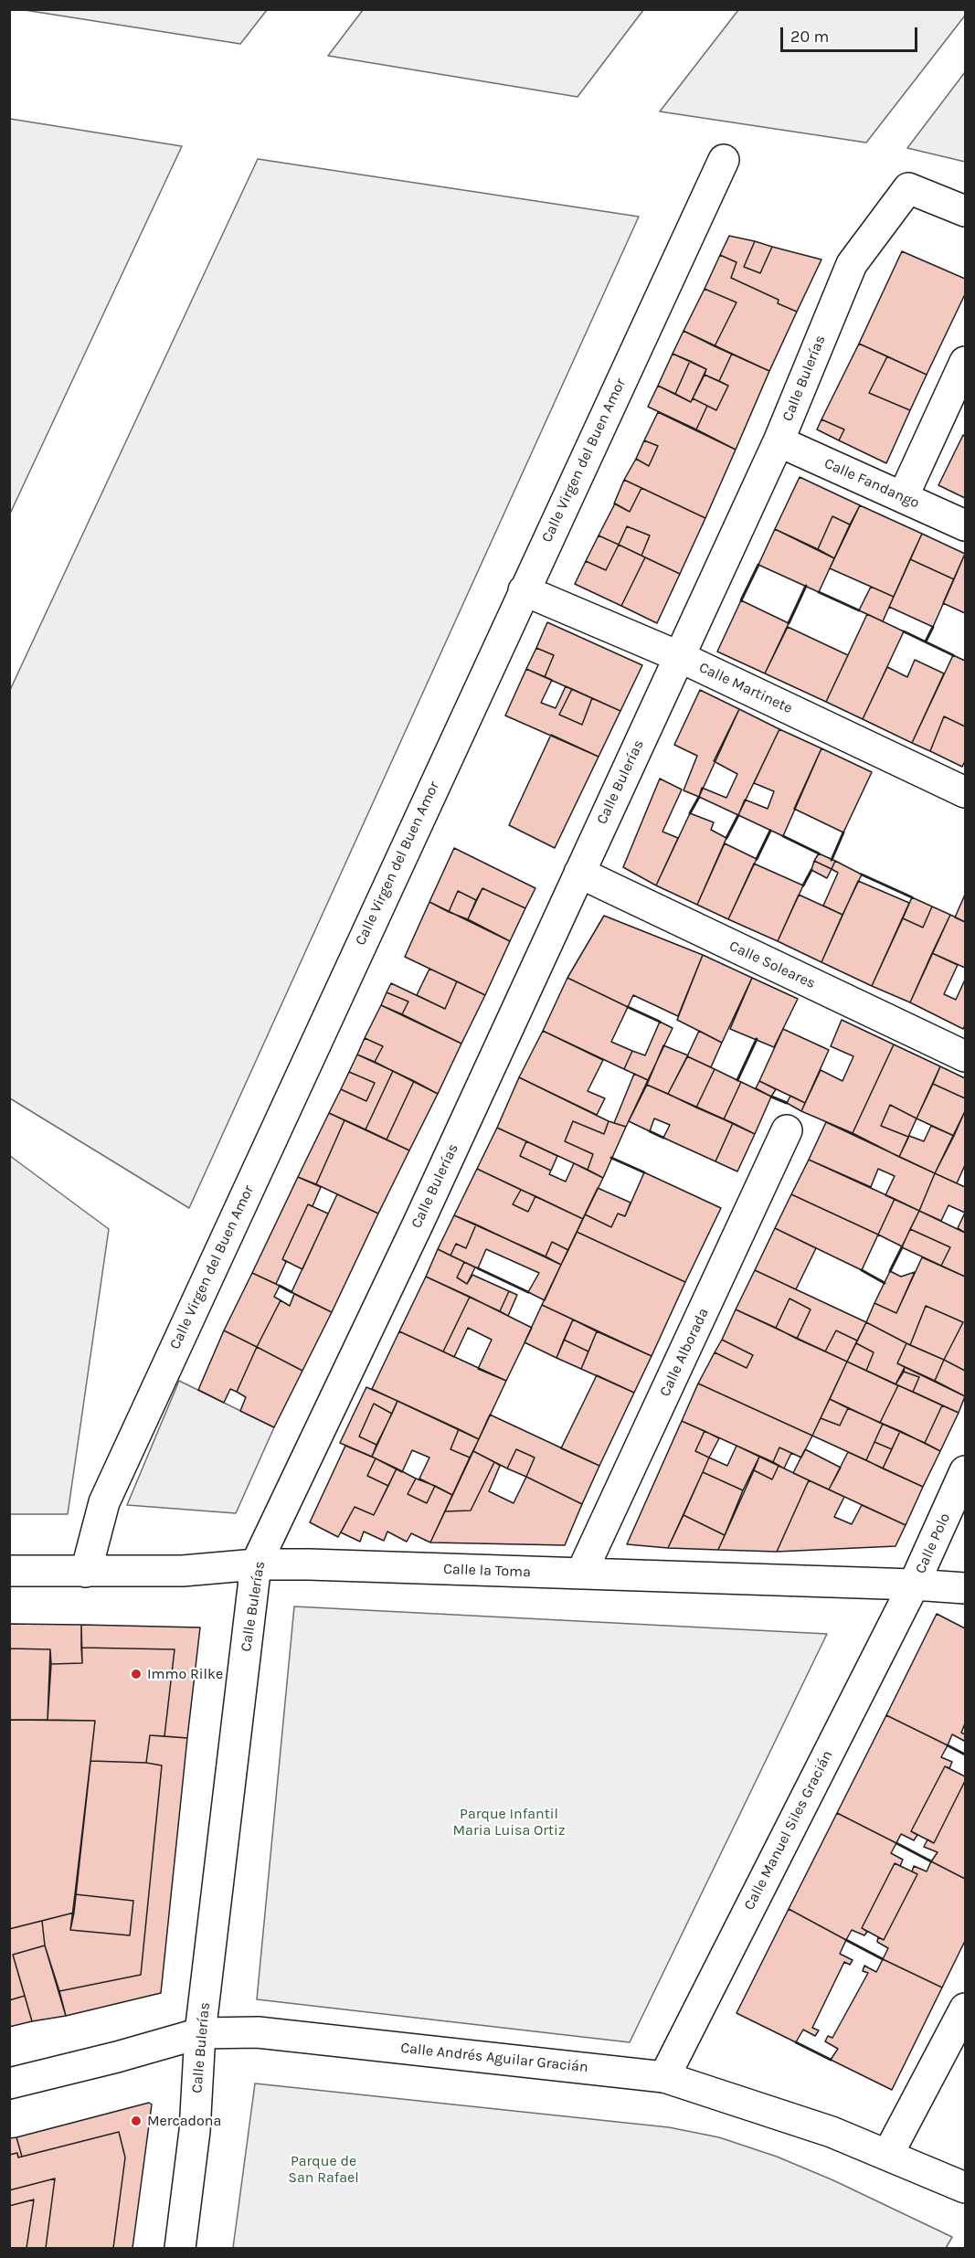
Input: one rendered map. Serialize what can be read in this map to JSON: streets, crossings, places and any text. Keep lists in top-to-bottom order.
{
  "streets": {
    "street": [
      "Calle Bulerías",
      "Calle Virgen del Buen Amor",
      "Calle Fandango",
      "Calle Martinete",
      "Calle Soleares",
      "Calle Alborada",
      "Calle Polo",
      "Calle la Toma",
      "Calle Manuel Siles Gracián",
      "Calle Andrés Aguilar Gracián"
    ]
  },
  "crossings": [
    ["Calle Bulerías", "Calle Fandango"],
    ["Calle Bulerías", "Calle Martinete"],
    ["Calle Bulerías", "Calle Soleares"],
    ["Calle Bulerías", "Calle la Toma"],
    ["Calle Bulerías", "Calle Andrés Aguilar Gracián"],
    ["Calle Virgen del Buen Amor", "Calle Martinete"],
    ["Calle Virgen del Buen Amor", "Calle la Toma"],
    ["Calle Alborada", "Calle la Toma"],
    ["Calle Polo", "Calle la Toma"],
    ["Calle Polo", "Calle Manuel Siles Gracián"],
    ["Calle la Toma", "Calle Manuel Siles Gracián"],
    ["Calle Manuel Siles Gracián", "Calle Andrés Aguilar Gracián"]
  ],
  "parks": ["Parque Infantil Maria Luisa Ortiz", "Parque de San Rafael"],
  "places": ["Immo Rilke", "Mercadona"],
  "scale_bar": "20 m"
}
